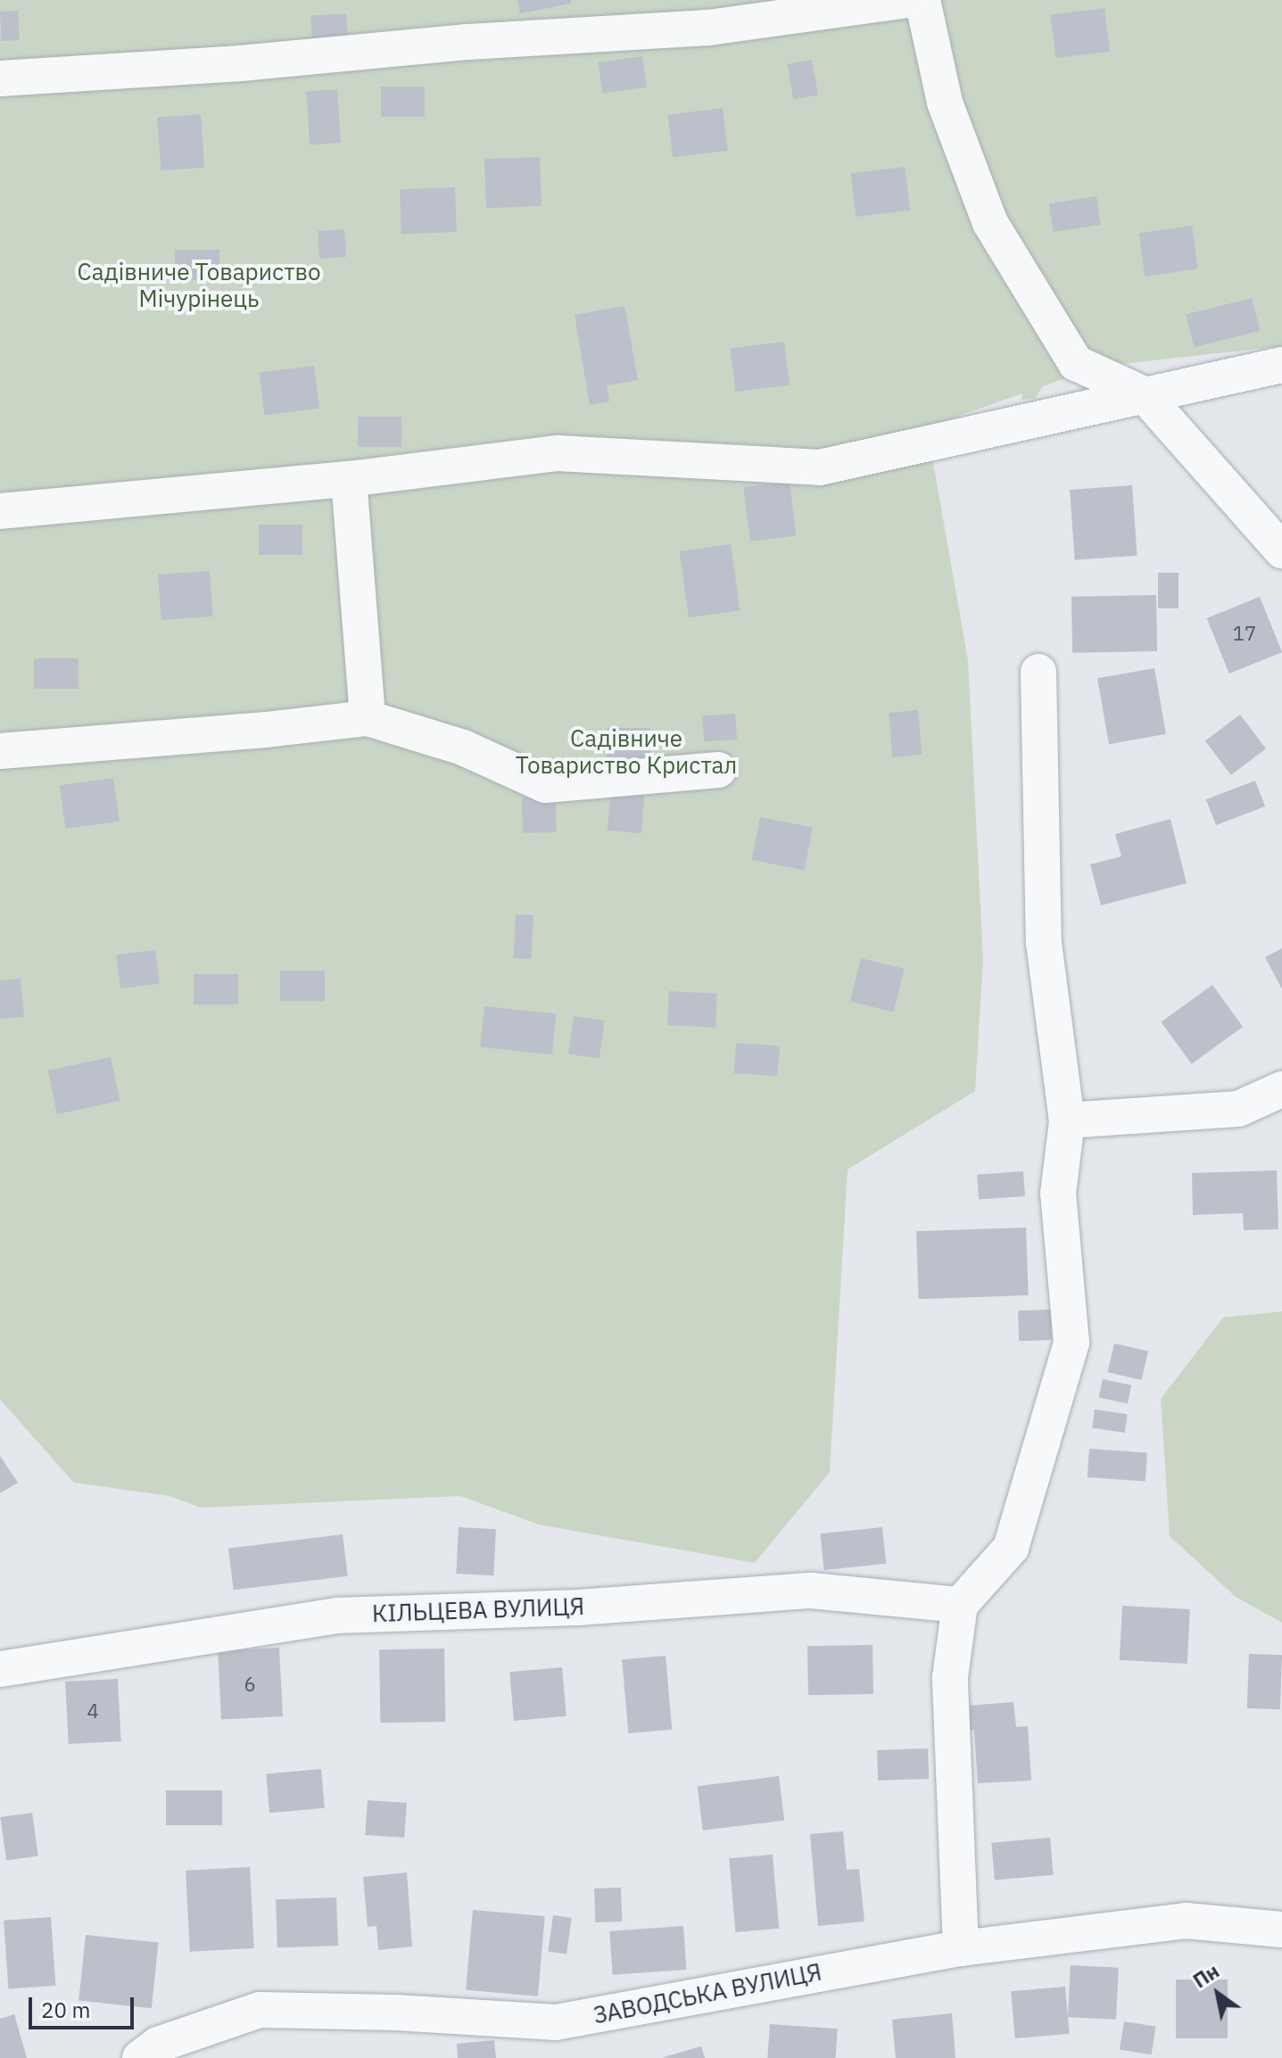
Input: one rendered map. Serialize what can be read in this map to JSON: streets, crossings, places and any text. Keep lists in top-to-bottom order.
{
  "streets": {
    "street": ["КІЛЬЦЕВА ВУЛИЦЯ", "ЗАВОДСЬКА ВУЛИЦЯ"]
  },
  "parks": ["Садівниче Товариство Мічурінець", "Садівниче Товариство Кристал"],
  "house_numbers": ["17", "6", "4"],
  "scale_bar": "20 m",
  "north": "top left"
}
